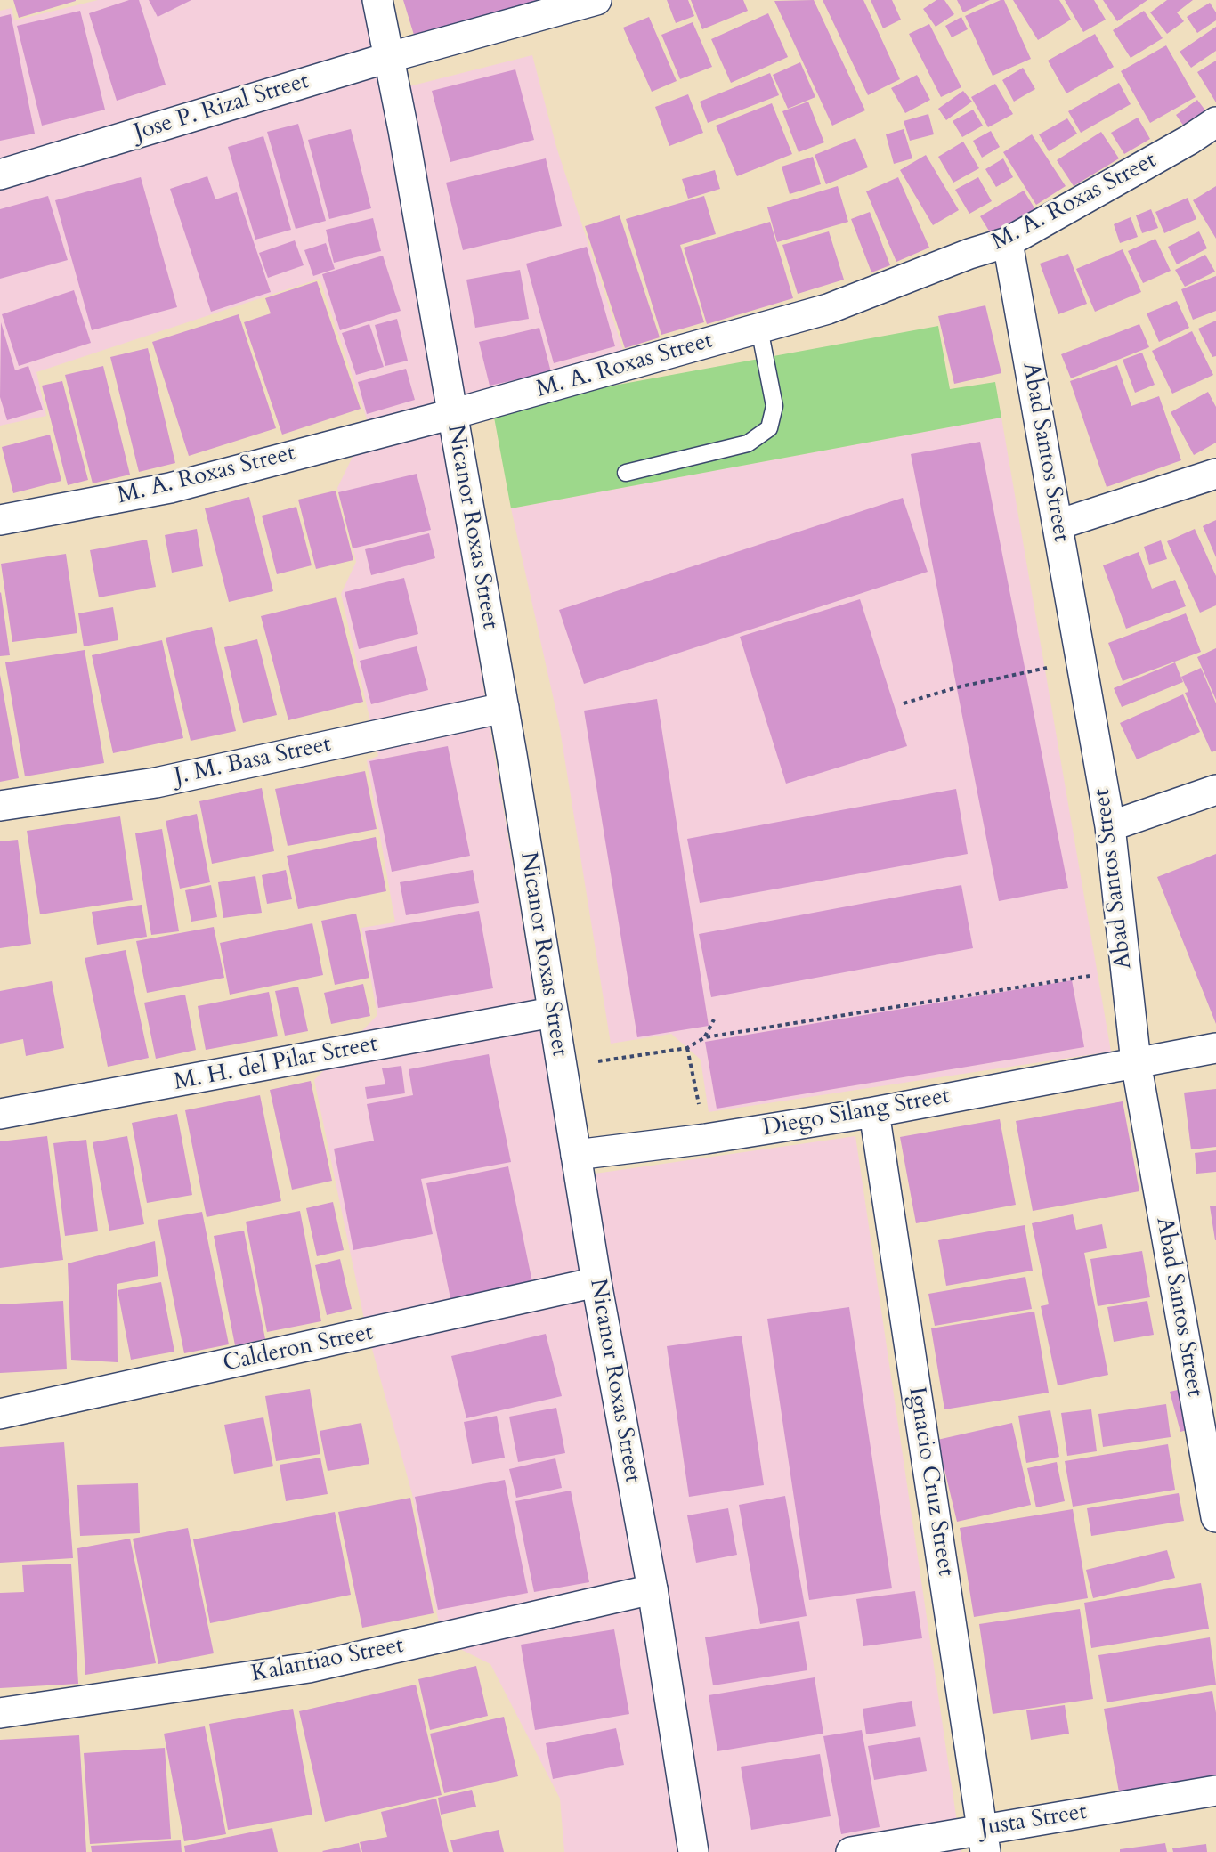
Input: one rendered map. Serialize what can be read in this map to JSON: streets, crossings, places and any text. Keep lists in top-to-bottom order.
{
  "streets": {
    "street": [
      "Jose P. Rizal Street",
      "M. A. Roxas Street",
      "Abad Santos Street",
      "Nicanor Roxas Street",
      "J. M. Basa Street",
      "M. H. del Pilar Street",
      "Diego Silang Street",
      "Calderon Street",
      "Ignacio Cruz Street",
      "Kalantiao Street",
      "Justa Street"
    ]
  },
  "crossings": [
    ["Jose P. Rizal Street", "Nicanor Roxas Street"],
    ["M. A. Roxas Street", "Abad Santos Street"],
    ["M. A. Roxas Street", "Nicanor Roxas Street"],
    ["Abad Santos Street", "Diego Silang Street"],
    ["Nicanor Roxas Street", "J. M. Basa Street"],
    ["Nicanor Roxas Street", "M. H. del Pilar Street"],
    ["Nicanor Roxas Street", "Diego Silang Street"],
    ["Nicanor Roxas Street", "Calderon Street"],
    ["Nicanor Roxas Street", "Kalantiao Street"],
    ["Diego Silang Street", "Ignacio Cruz Street"],
    ["Ignacio Cruz Street", "Justa Street"]
  ]
}
